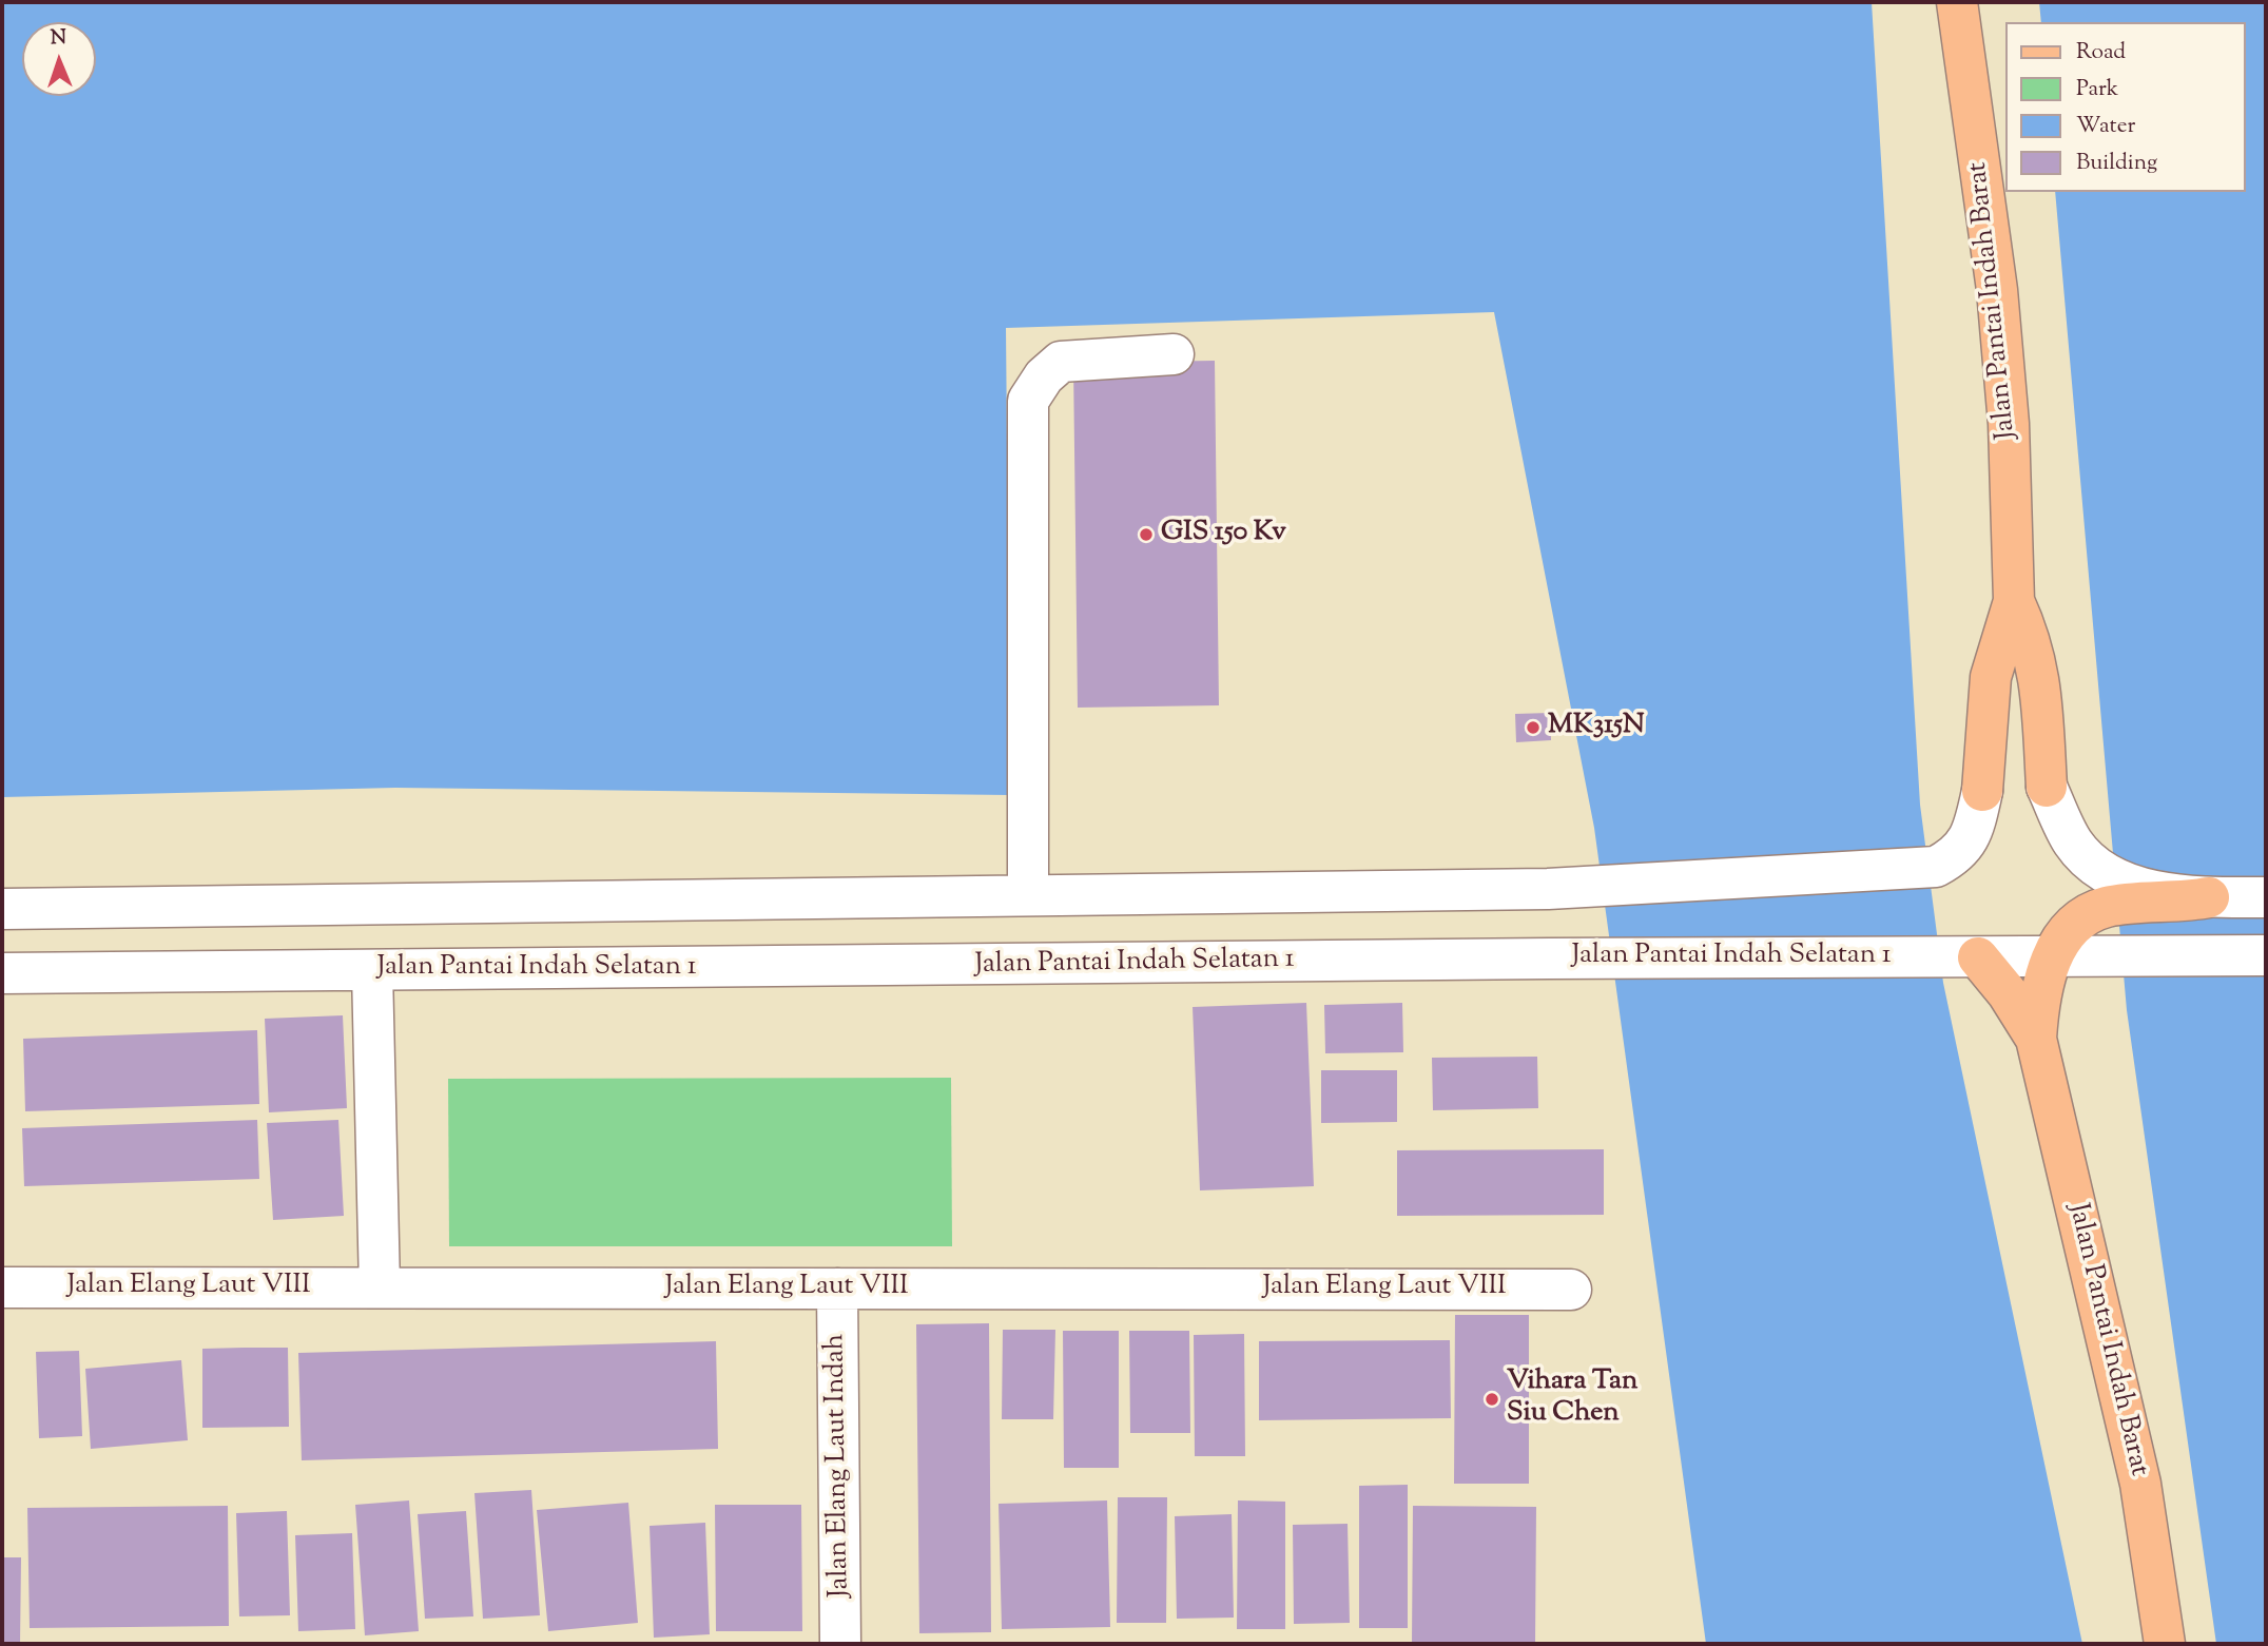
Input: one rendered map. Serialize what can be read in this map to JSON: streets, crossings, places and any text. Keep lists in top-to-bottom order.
{
  "streets": {
    "main road": ["Jalan Pantai Indah Barat"],
    "street": ["Jalan Pantai Indah Selatan 1", "Jalan Elang Laut VIII", "Jalan Elang Laut Indah"]
  },
  "crossings": [
    ["Jalan Pantai Indah Barat", "Jalan Pantai Indah Selatan 1"],
    ["Jalan Elang Laut VIII", "Jalan Elang Laut Indah"]
  ],
  "places": ["GIS 150 Kv", "MK315N", "Vihara Tan Siu Chen"],
  "legend": [
    "Road",
    "Park",
    "Water",
    "Building"
  ],
  "north": "top"
}
